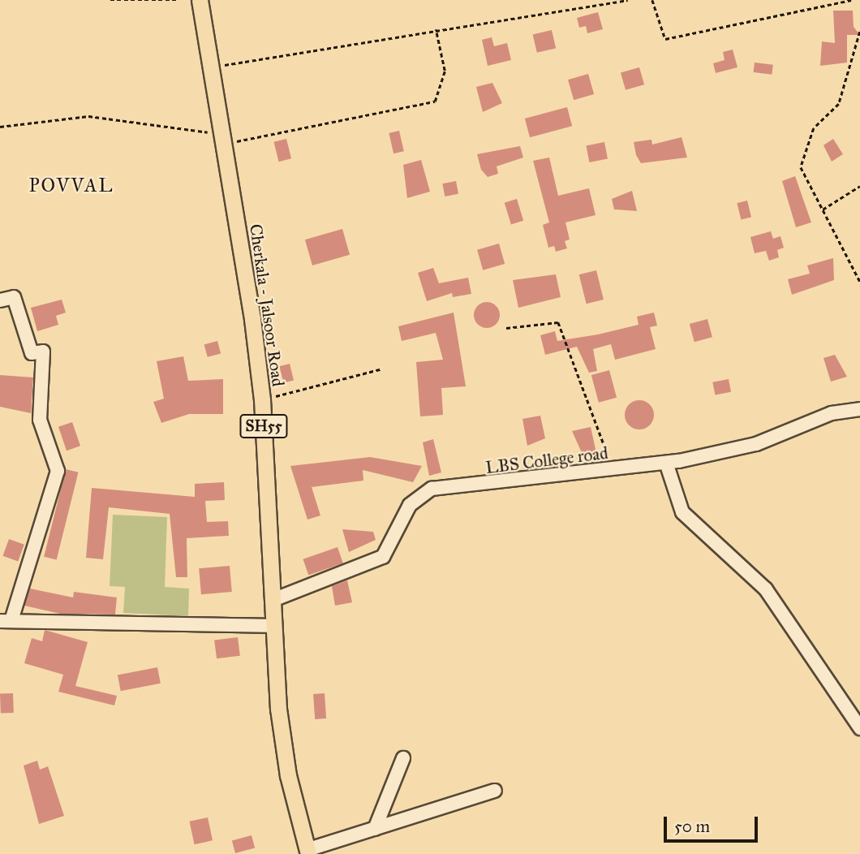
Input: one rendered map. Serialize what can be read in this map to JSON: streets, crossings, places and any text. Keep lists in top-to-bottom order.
{
  "streets": {
    "main road": ["Cherkala - Jalsoor Road", "SH55"],
    "street": ["LBS College road"]
  },
  "crossings": [
    ["Cherkala - Jalsoor Road", "LBS College road"]
  ],
  "districts": ["POVVAL"],
  "scale_bar": "50 m"
}
